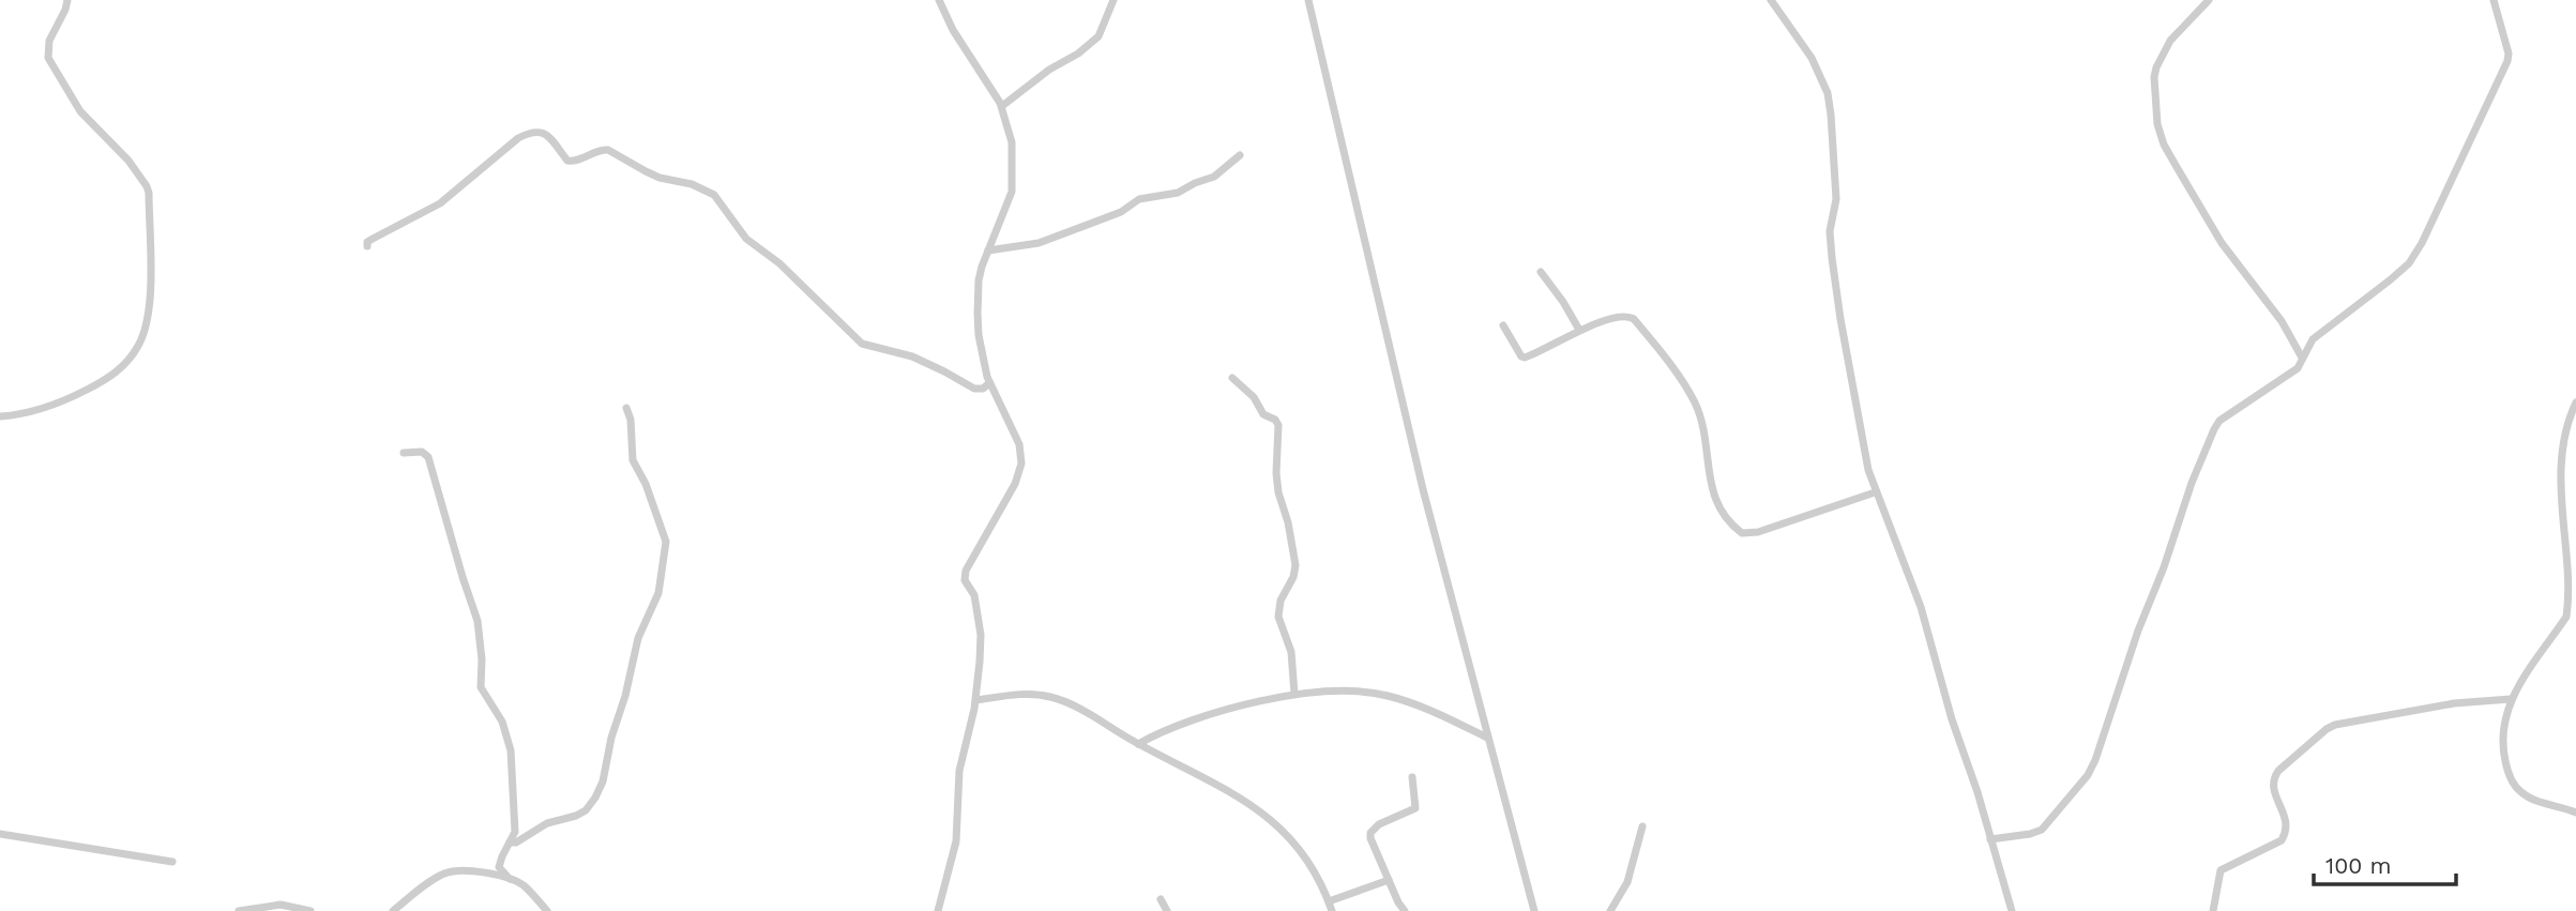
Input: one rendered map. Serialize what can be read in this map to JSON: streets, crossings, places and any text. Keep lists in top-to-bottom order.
{
  "scale_bar": "100 m"
}
